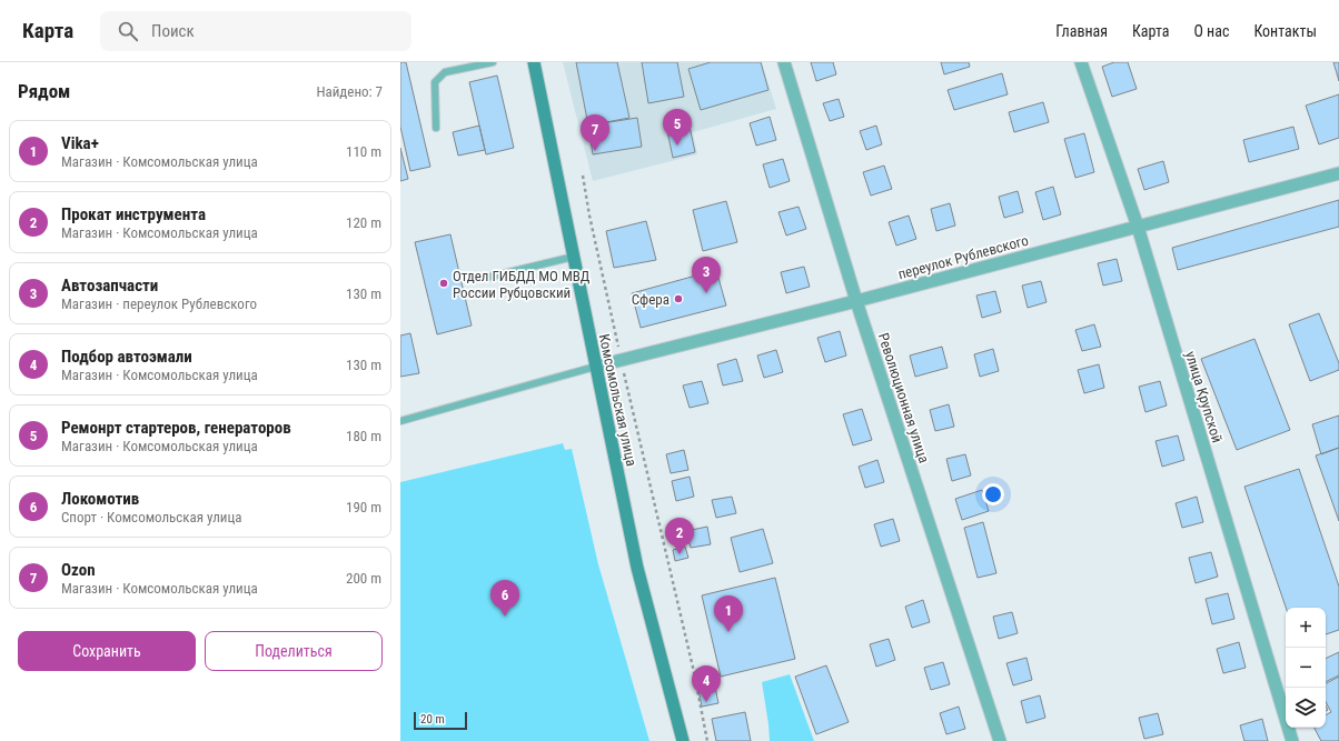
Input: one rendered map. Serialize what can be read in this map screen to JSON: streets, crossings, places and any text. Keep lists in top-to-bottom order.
{
  "streets": {
    "main road": ["Комсомольская улица"],
    "street": ["переулок Рублевского", "улица Крупской", "Революционная улица"]
  },
  "crossings": [
    ["переулок Рублевского", "улица Крупской"],
    ["переулок Рублевского", "Революционная улица"],
    ["переулок Рублевского", "Комсомольская улица"]
  ],
  "places": ["Отдел ГИБДД МО МВД России Рубцовский", "Сфера"],
  "scale_bar": "20 m",
  "page": {
    "header": "Карта",
    "search": "Поиск",
    "nav": [
      "Главная",
      "Карта",
      "О нас",
      "Контакты"
    ],
    "heading": ["Рядом", "Найдено: 7"],
    "pins": [
      "5",
      "7",
      "3",
      "2",
      "6",
      "1",
      "4"
    ],
    "list": [
      {
        "mark": "1",
        "name": "Vika+",
        "note": "Магазин · Комсомольская улица",
        "value": "110 m"
      },
      {
        "mark": "2",
        "name": "Прокат инструмента",
        "note": "Магазин · Комсомольская улица",
        "value": "120 m"
      },
      {
        "mark": "3",
        "name": "Автозапчасти",
        "note": "Магазин · переулок Рублевского",
        "value": "130 m"
      },
      {
        "mark": "4",
        "name": "Подбор автоэмали",
        "note": "Магазин · Комсомольская улица",
        "value": "130 m"
      },
      {
        "mark": "5",
        "name": "Ремонрт стартеров, генераторов",
        "note": "Магазин · Комсомольская улица",
        "value": "180 m"
      },
      {
        "mark": "6",
        "name": "Локомотив",
        "note": "Спорт · Комсомольская улица",
        "value": "190 m"
      },
      {
        "mark": "7",
        "name": "Ozon",
        "note": "Магазин · Комсомольская улица",
        "value": "200 m"
      }
    ],
    "map_buttons": ["+", "−"],
    "buttons": ["Сохранить", "Поделиться"],
    "scale": "20 m"
  }
}
